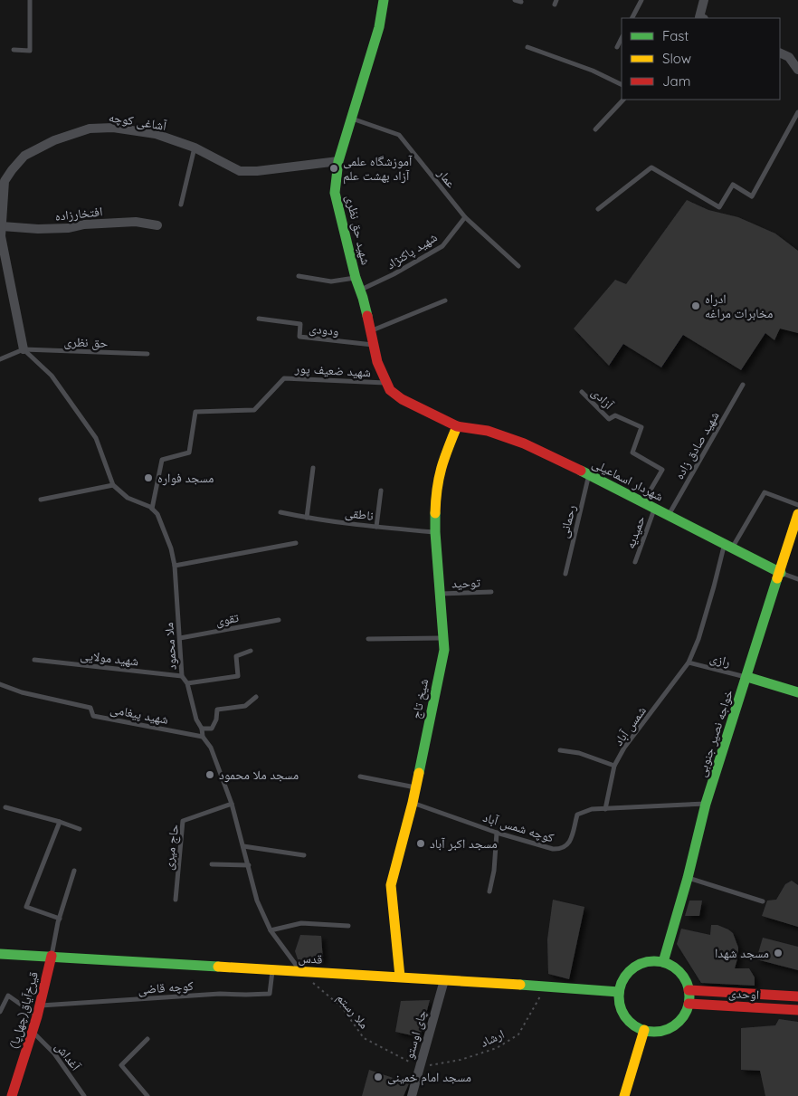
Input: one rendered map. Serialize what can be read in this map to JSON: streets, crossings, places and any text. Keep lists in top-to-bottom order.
{
  "streets": {
    "street": [
      "آشاغی کوچه",
      "افتخارزاده",
      "شهید حق نظری",
      "شهردار اسماعیلی",
      "شیخ تاج",
      "خواجه نصیر جنوبی",
      "قدس",
      "اوحدی",
      "قیرخ‌آیاق(چهل‌پا)",
      "چای اوستو"
    ],
    "lane": [
      "عمار",
      "شهید پاکنژاد",
      "ودودی",
      "حق نظری",
      "شهید ضعیف پور",
      "آزادی",
      "شهید صادق زاده",
      "ناطقی",
      "رحمانی",
      "حمیدیه",
      "توحید",
      "تقوی",
      "ملا محمود",
      "شهید مولایی",
      "رازی",
      "شهید پیغامی",
      "شمس آباد",
      "کوچه شمس آباد",
      "حاج میری",
      "کوچه قاضی",
      "آغداش"
    ],
    "path": ["ملا رستم", "ارشاد"]
  },
  "crossings": [
    ["آشاغی کوچه", "افتخارزاده"],
    ["آشاغی کوچه", "شهید حق نظری"],
    ["آشاغی کوچه", "حق نظری"],
    ["عمار", "شهید حق نظری"],
    ["عمار", "شهید پاکنژاد"],
    ["شهید حق نظری", "شهید پاکنژاد"],
    ["شهید حق نظری", "ودودی"],
    ["شهید حق نظری", "شهید ضعیف پور"],
    ["شهید حق نظری", "شهردار اسماعیلی"],
    ["شهید حق نظری", "شیخ تاج"],
    ["شهید ضعیف پور", "ملا محمود"],
    ["آزادی", "شهردار اسماعیلی"],
    ["شهید صادق زاده", "شهردار اسماعیلی"],
    ["شهردار اسماعیلی", "رحمانی"],
    ["شهردار اسماعیلی", "حمیدیه"],
    ["شهردار اسماعیلی", "شیخ تاج"],
    ["شهردار اسماعیلی", "شمس آباد"],
    ["شهردار اسماعیلی", "خواجه نصیر جنوبی"],
    ["ناطقی", "شیخ تاج"],
    ["توحید", "شیخ تاج"],
    ["تقوی", "ملا محمود"],
    ["ملا محمود", "شهید مولایی"],
    ["ملا محمود", "شهید پیغامی"],
    ["ملا محمود", "حاج میری"],
    ["ملا محمود", "قدس"],
    ["ملا محمود", "ملا رستم"],
    ["رازی", "شمس آباد"],
    ["رازی", "خواجه نصیر جنوبی"],
    ["شیخ تاج", "کوچه شمس آباد"],
    ["شیخ تاج", "قدس"],
    ["شمس آباد", "کوچه شمس آباد"],
    ["خواجه نصیر جنوبی", "کوچه شمس آباد"],
    ["خواجه نصیر جنوبی", "قدس"],
    ["خواجه نصیر جنوبی", "اوحدی"],
    ["قدس", "کوچه قاضی"],
    ["قدس", "اوحدی"],
    ["قدس", "قیرخ‌آیاق(چهل‌پا)"],
    ["قدس", "ملا رستم"],
    ["قدس", "چای اوستو"],
    ["قدس", "ارشاد"],
    ["کوچه قاضی", "قیرخ‌آیاق(چهل‌پا)"],
    ["قیرخ‌آیاق(چهل‌پا)", "آغداش"],
    ["ملا رستم", "چای اوستو"],
    ["ملا رستم", "ارشاد"],
    ["چای اوستو", "ارشاد"]
  ],
  "places": [
    "آموزشگاه علمی آزاد بهشت علم",
    "ادراه مخابرات مراغه",
    "مسجد فواره",
    "مسجد ملا محمود",
    "مسجد اکبر آباد",
    "مسجد شهدا",
    "مسجد امام خمینی"
  ],
  "legend": ["Fast", "Slow", "Jam"]
}
